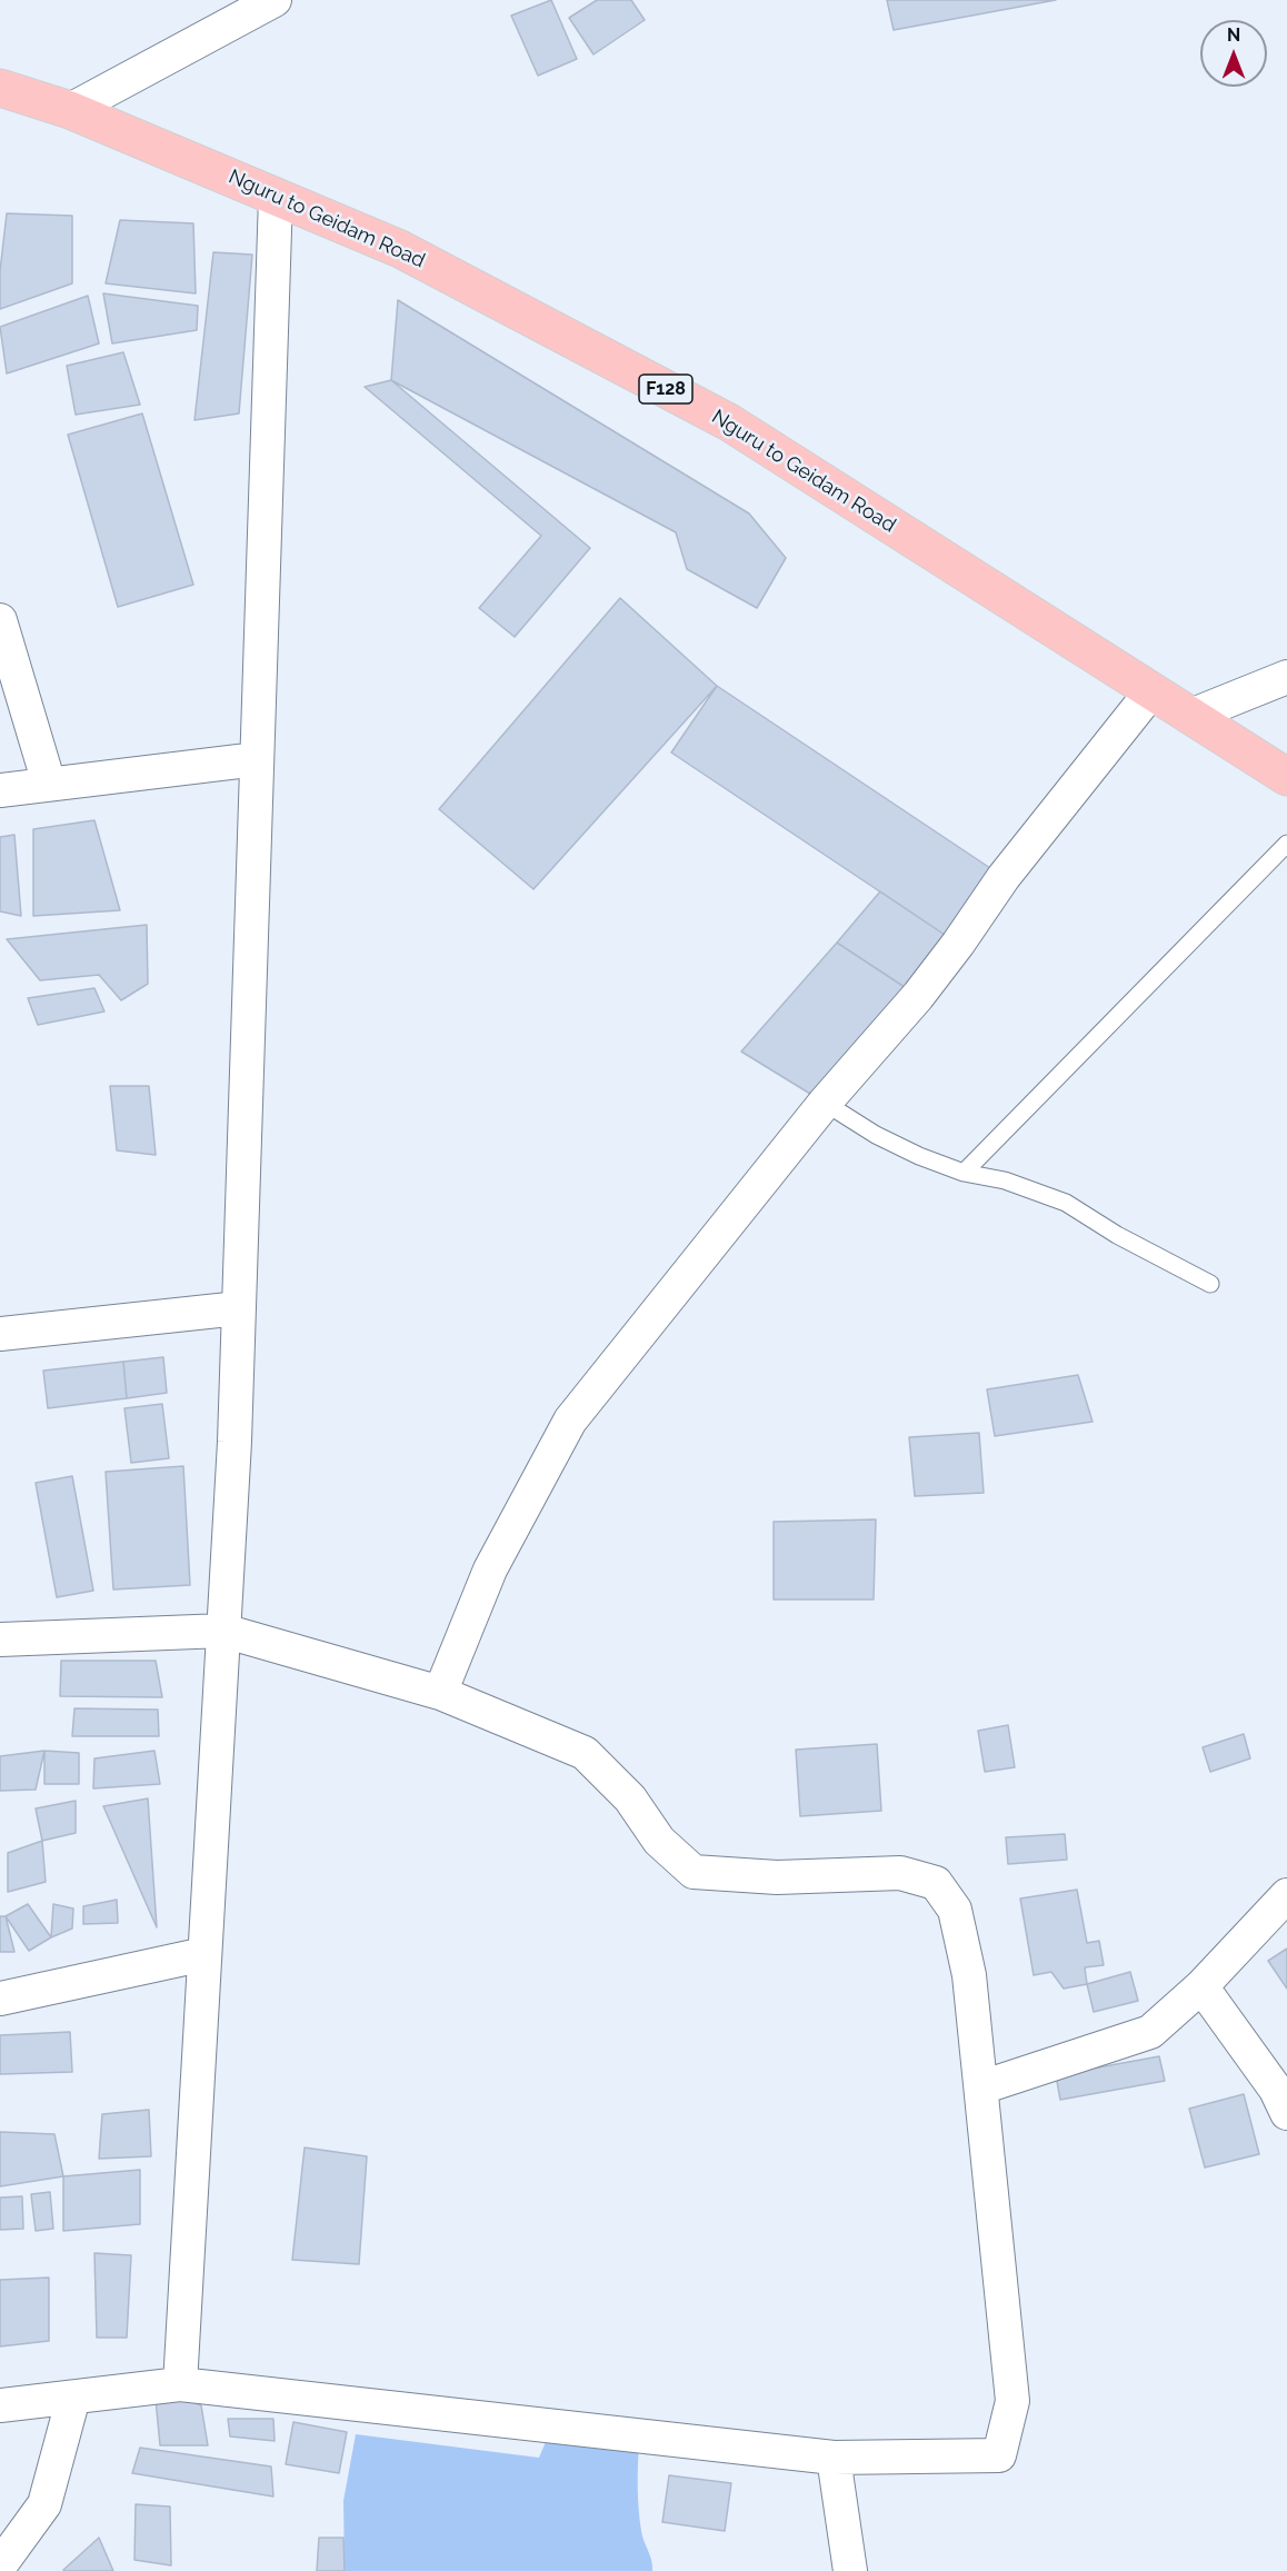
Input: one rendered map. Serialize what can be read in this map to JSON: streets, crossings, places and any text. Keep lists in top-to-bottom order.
{
  "streets": {
    "main road": ["Nguru to Geidam Road", "F128"]
  },
  "north": "top"
}
